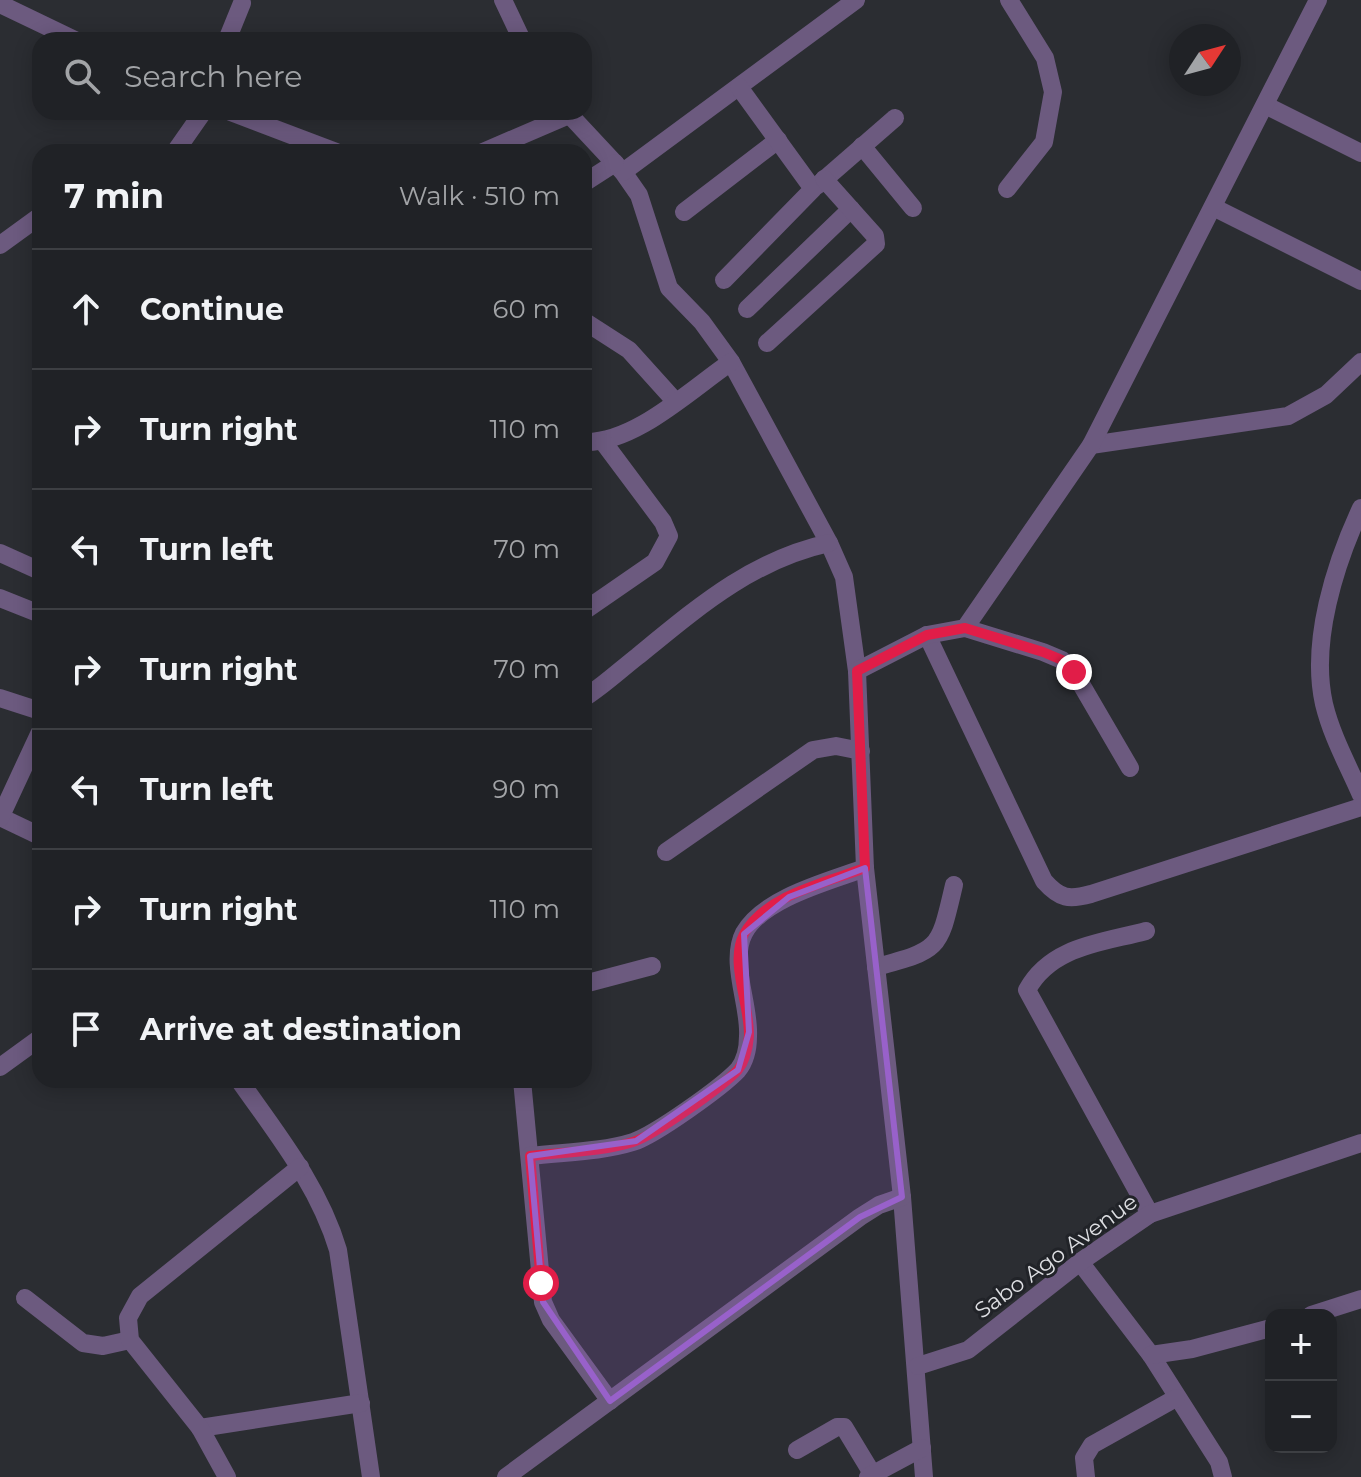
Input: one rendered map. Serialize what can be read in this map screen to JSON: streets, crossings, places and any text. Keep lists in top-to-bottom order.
{
  "streets": {
    "street": ["Sabo Ago Avenue"]
  },
  "north": "top right",
  "page": {
    "search": "Search here",
    "heading": ["7 min", "Walk · 510 m"],
    "list": [
      ["Continue", "60 m"],
      ["Turn right", "110 m"],
      ["Turn left", "70 m"],
      ["Turn right", "70 m"],
      ["Turn left", "90 m"],
      ["Turn right", "110 m"],
      "Arrive at destination"
    ],
    "map_buttons": ["+", "−"]
  }
}
